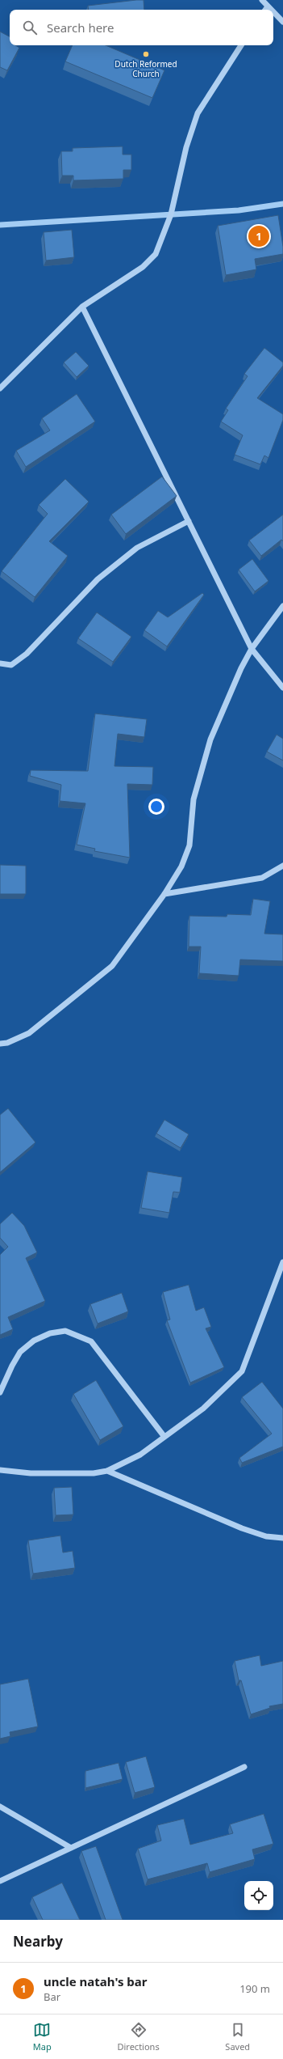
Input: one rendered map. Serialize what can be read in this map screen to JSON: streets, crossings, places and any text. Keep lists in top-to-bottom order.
{
  "places": ["Dutch Reformed Church"],
  "page": {
    "search": "Search here",
    "pins": "1",
    "heading": "Nearby",
    "list": [
      {
        "mark": "1",
        "name": "uncle natah's bar",
        "note": "Bar",
        "value": "190 m"
      }
    ],
    "nav": ["Map", "Directions", "Saved"]
  }
}
